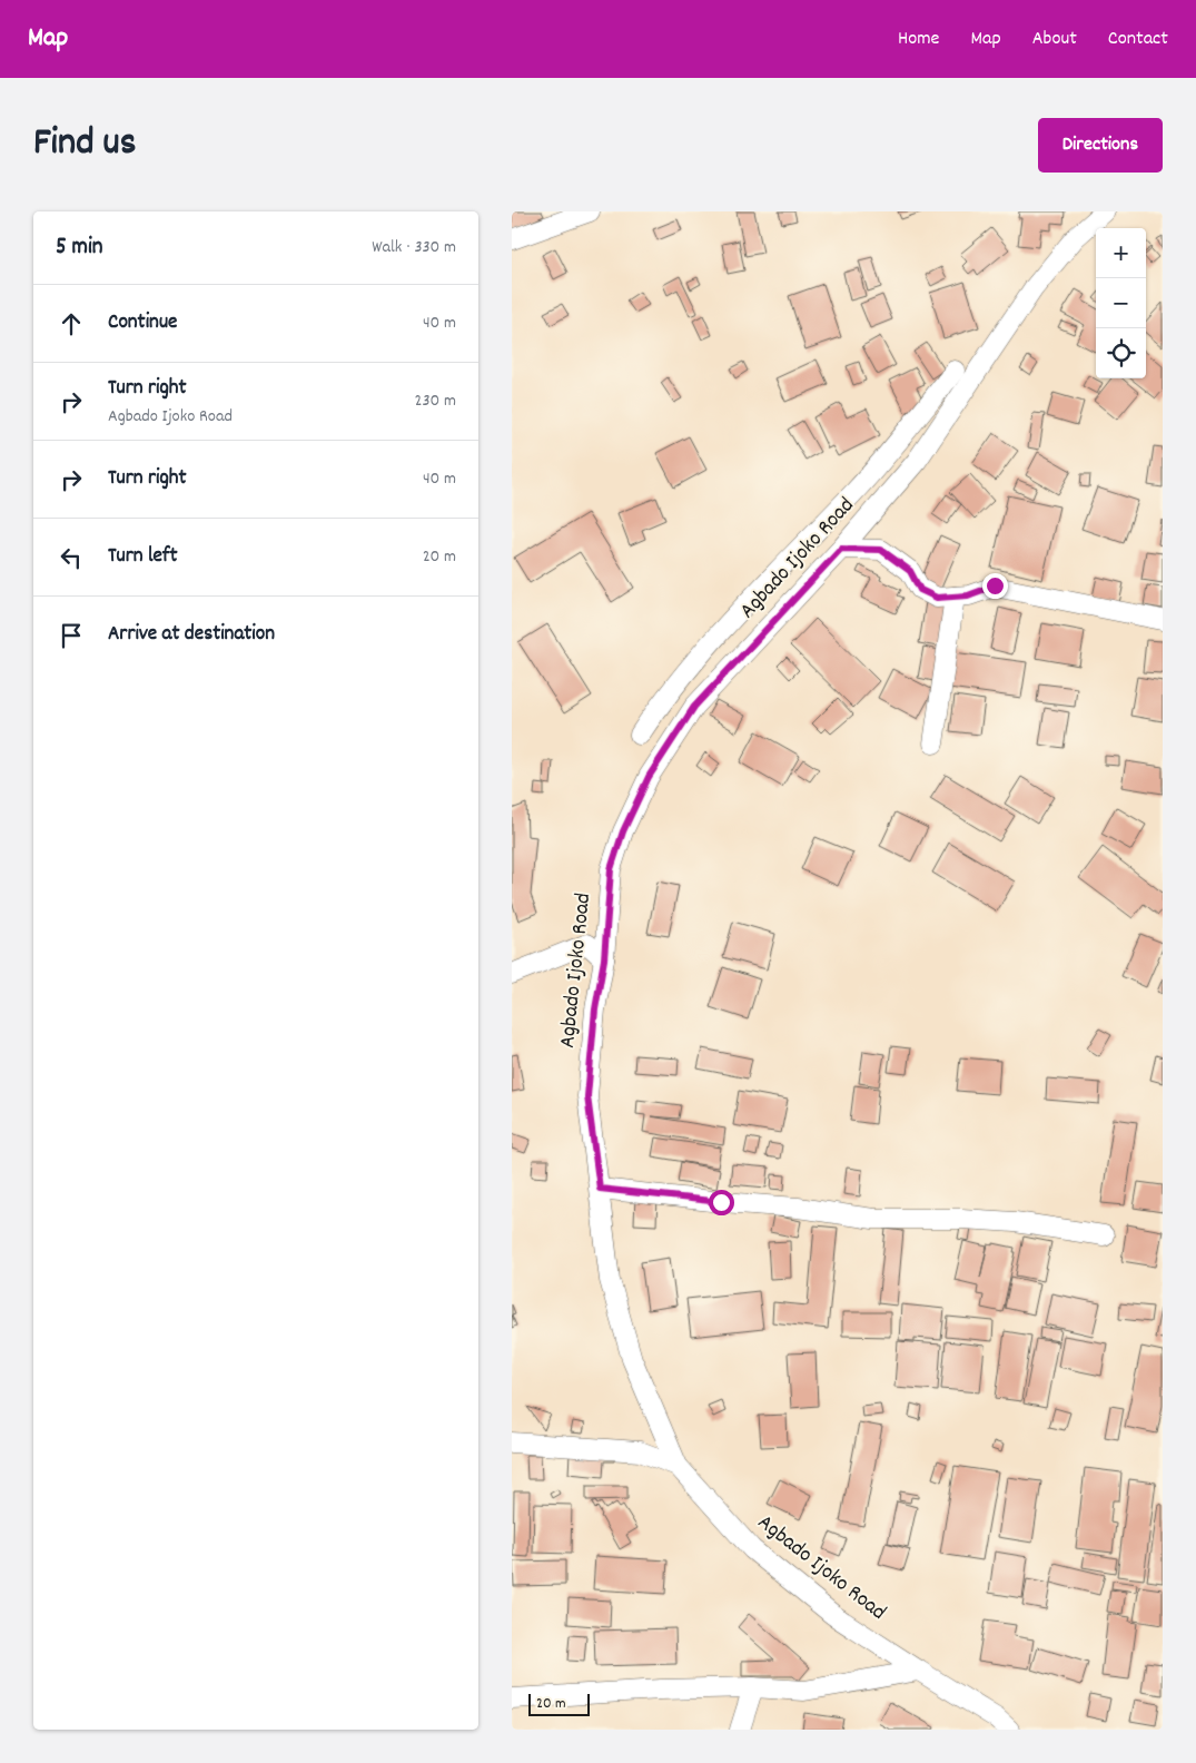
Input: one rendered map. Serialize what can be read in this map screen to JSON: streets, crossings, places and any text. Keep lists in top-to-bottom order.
{
  "streets": {
    "street": ["Agbado Ijoko Road"]
  },
  "scale_bar": "20 m",
  "page": {
    "header": "Map",
    "nav": [
      "Home",
      "Map",
      "About",
      "Contact"
    ],
    "title": "Find us",
    "buttons": "Directions",
    "heading": ["5 min", "Walk · 330 m"],
    "map_buttons": ["+", "−"],
    "list": [
      ["Continue", "40 m"],
      ["Turn right", "Agbado Ijoko Road", "230 m"],
      ["Turn right", "40 m"],
      ["Turn left", "20 m"],
      "Arrive at destination"
    ],
    "scale": "20 m"
  }
}
